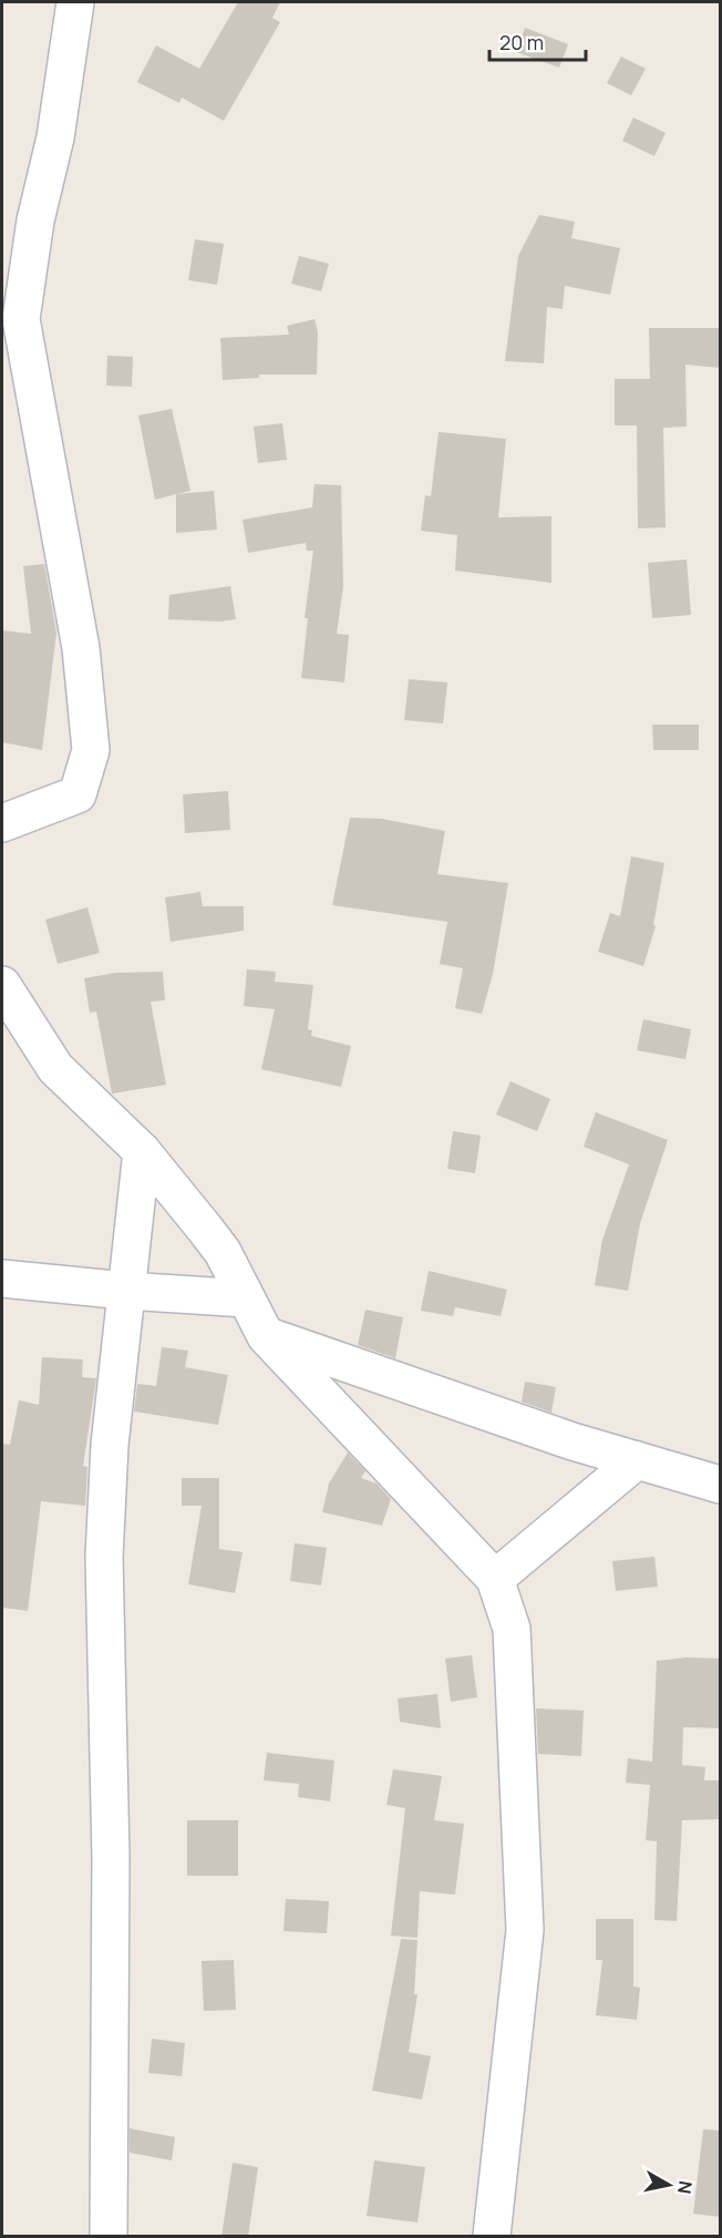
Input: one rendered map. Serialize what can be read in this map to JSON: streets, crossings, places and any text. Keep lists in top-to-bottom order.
{
  "scale_bar": "20 m",
  "north": "right"
}
